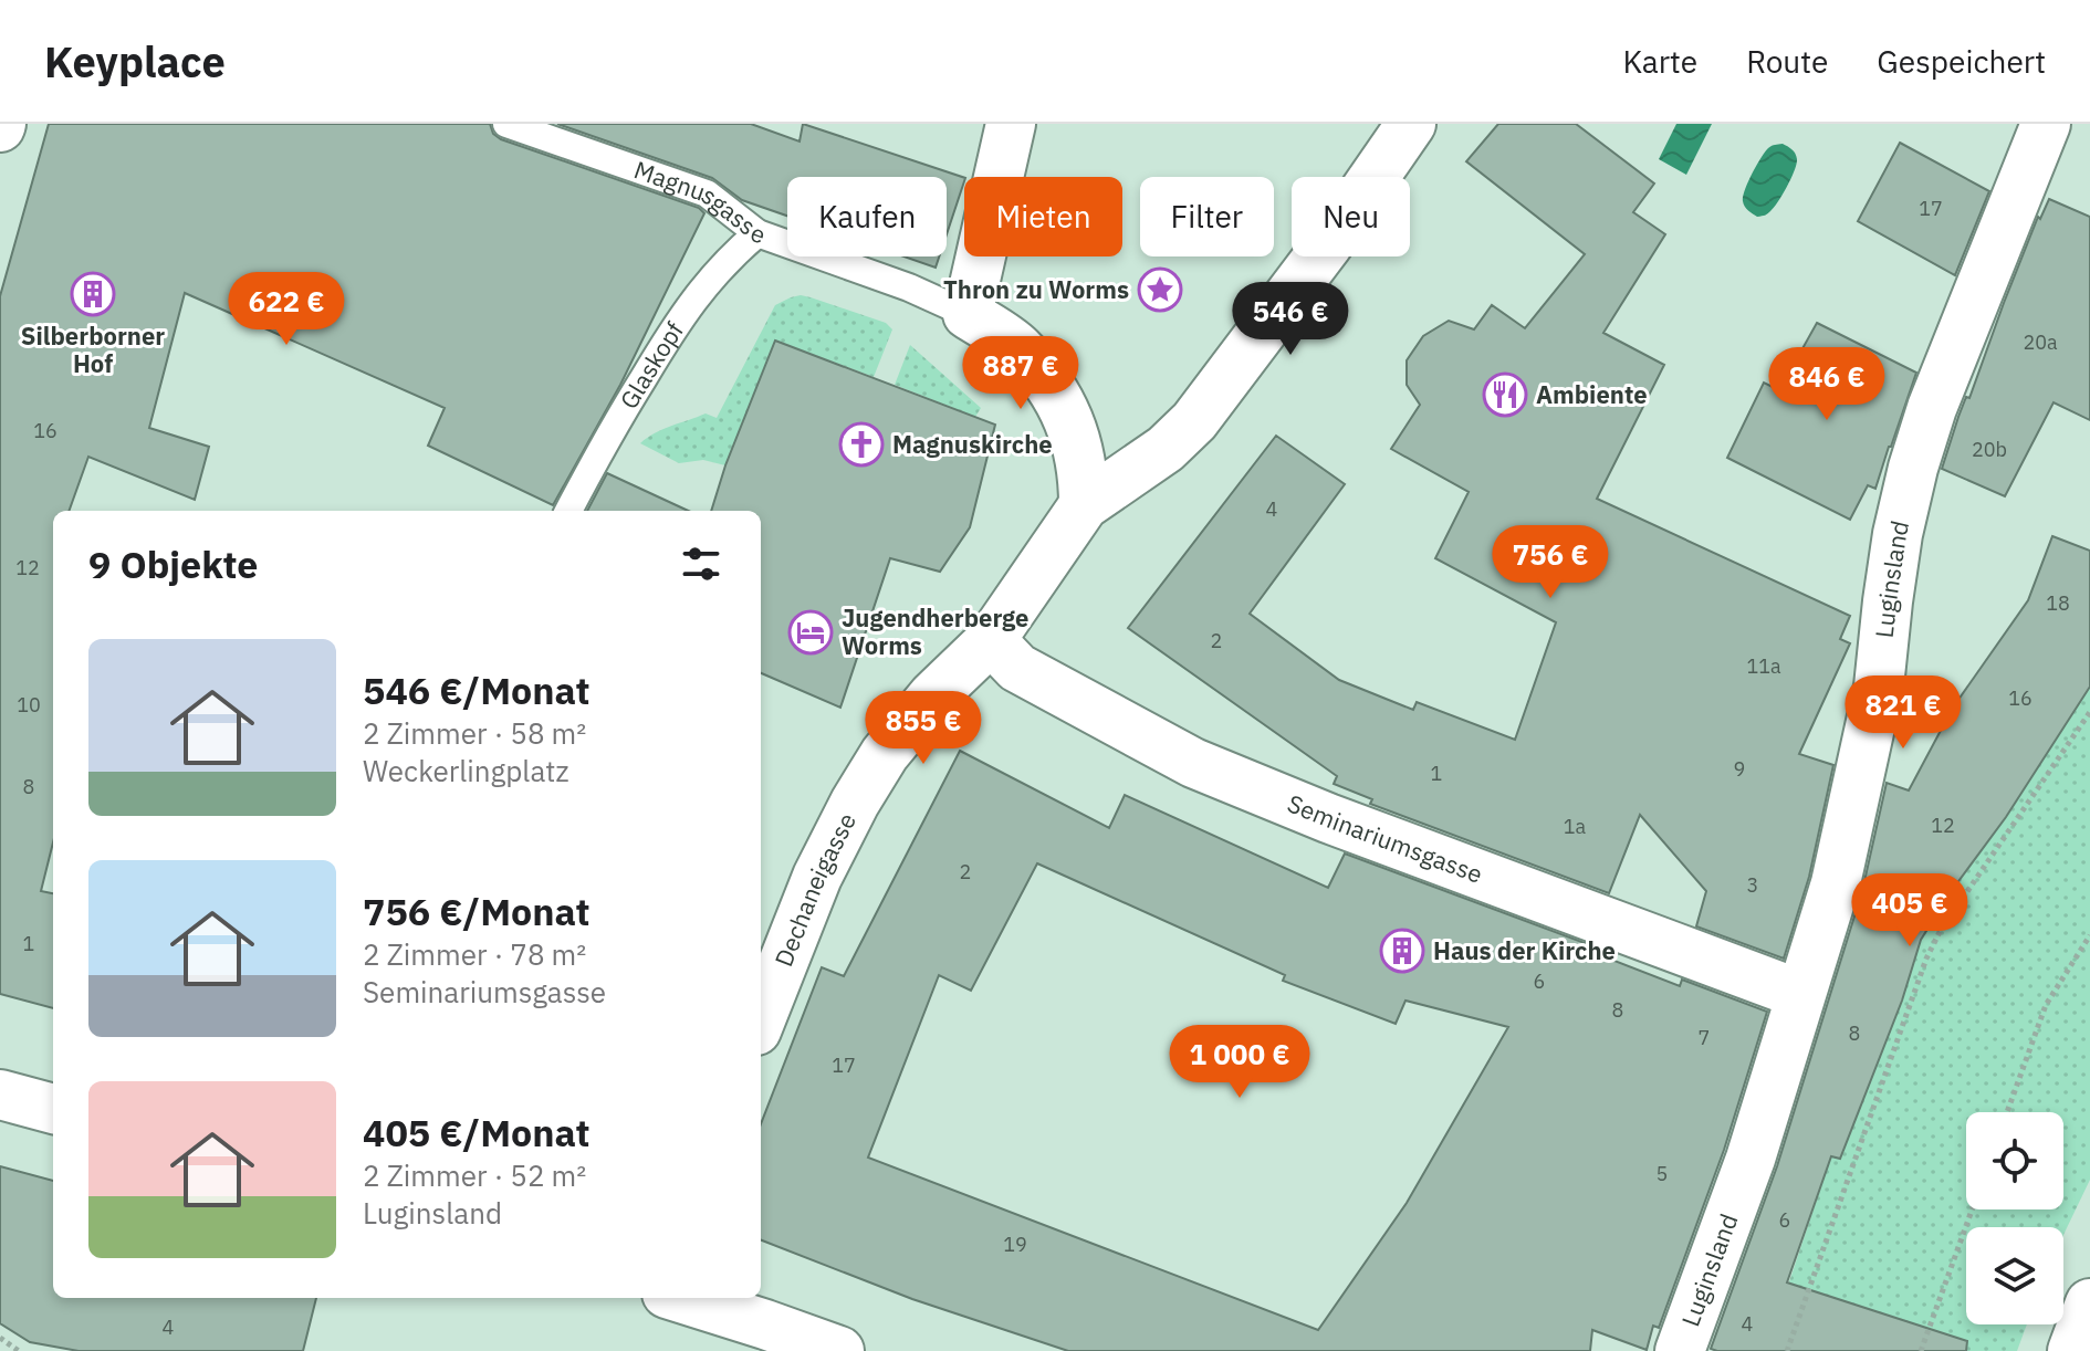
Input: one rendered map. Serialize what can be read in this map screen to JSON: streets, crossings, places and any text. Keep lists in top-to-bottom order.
{
  "streets": {
    "street": [
      "Magnusgasse",
      "Luginsland",
      "Seminariumsgasse",
      "Dechaneigasse"
    ],
    "lane": ["Glaskopf"]
  },
  "crossings": [
    ["Magnusgasse", "Glaskopf"],
    ["Magnusgasse", "Dechaneigasse"],
    ["Luginsland", "Seminariumsgasse"],
    ["Seminariumsgasse", "Dechaneigasse"]
  ],
  "places": {
    "place": ["Thron zu Worms"],
    "building": ["Silberborner Hof", "Haus der Kirche"],
    "restaurant": ["Ambiente"],
    "church": ["Magnuskirche"],
    "hotel": ["Jugendherberge Worms"]
  },
  "house_numbers": [
    "17",
    "20a",
    "16",
    "20b",
    "4",
    "12",
    "18",
    "2",
    "11a",
    "16",
    "10",
    "9",
    "1",
    "8",
    "12",
    "1a",
    "2",
    "3",
    "1",
    "6",
    "8",
    "8",
    "7",
    "17",
    "5",
    "6",
    "19",
    "4",
    "4"
  ],
  "page": {
    "header": "Keyplace",
    "nav": ["Karte", "Route", "Gespeichert"],
    "chip": [
      "Kaufen",
      "Mieten",
      "Filter",
      "Neu"
    ],
    "price": [
      "622 €",
      "546 €",
      "887 €",
      "846 €",
      "756 €",
      "821 €",
      "855 €",
      "405 €",
      "1 000 €"
    ],
    "heading": "9 Objekte",
    "list": [
      {
        "name": "546 €/Monat",
        "note": "2 Zimmer · 58 m² · Weckerlingplatz"
      },
      {
        "name": "756 €/Monat",
        "note": "2 Zimmer · 78 m² · Seminariumsgasse"
      },
      {
        "name": "405 €/Monat",
        "note": "2 Zimmer · 52 m² · Luginsland"
      }
    ]
  }
}
